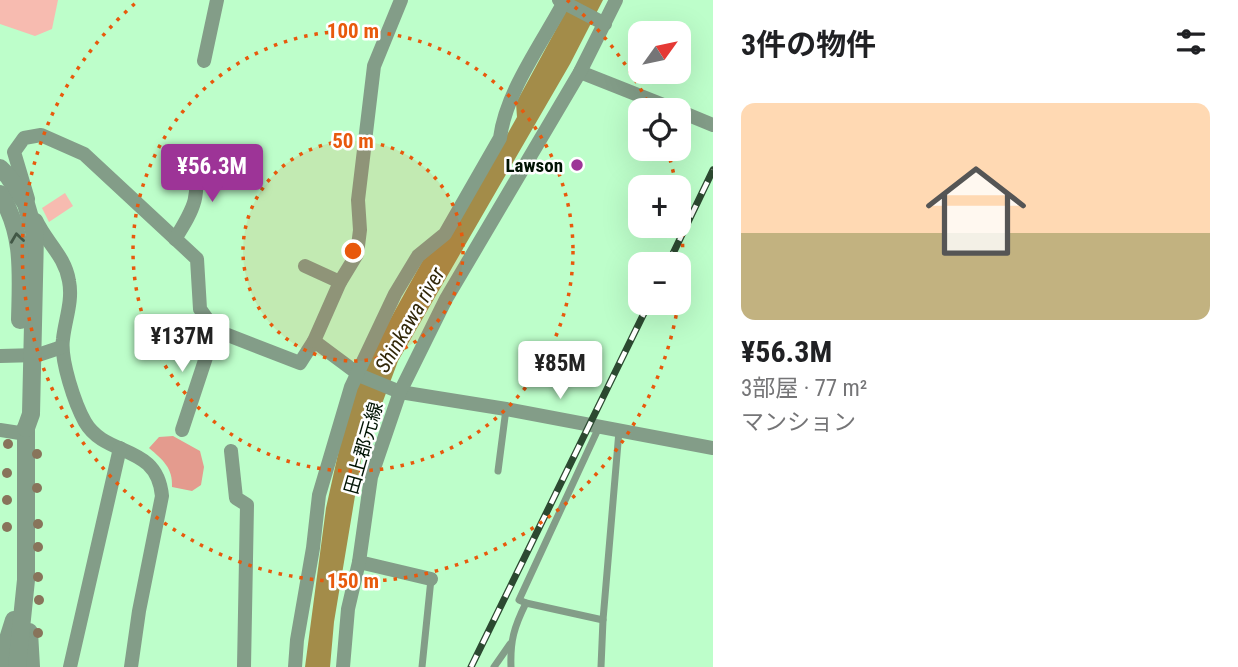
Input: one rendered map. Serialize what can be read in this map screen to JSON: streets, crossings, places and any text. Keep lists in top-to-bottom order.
{
  "streets": {
    "street": ["田上郡元線"]
  },
  "water": ["Shinkawa river"],
  "places": ["Lawson"],
  "north": "top right",
  "page": {
    "heading": "3件の物件",
    "map_buttons": ["+", "−"],
    "list": [
      {
        "name": "¥56.3M",
        "note": "3部屋 · 77 m² · マンション"
      }
    ],
    "price": ["¥56.3M", "¥137M", "¥85M"]
  },
  "rings": ["100 m", "50 m", "150 m"]
}
